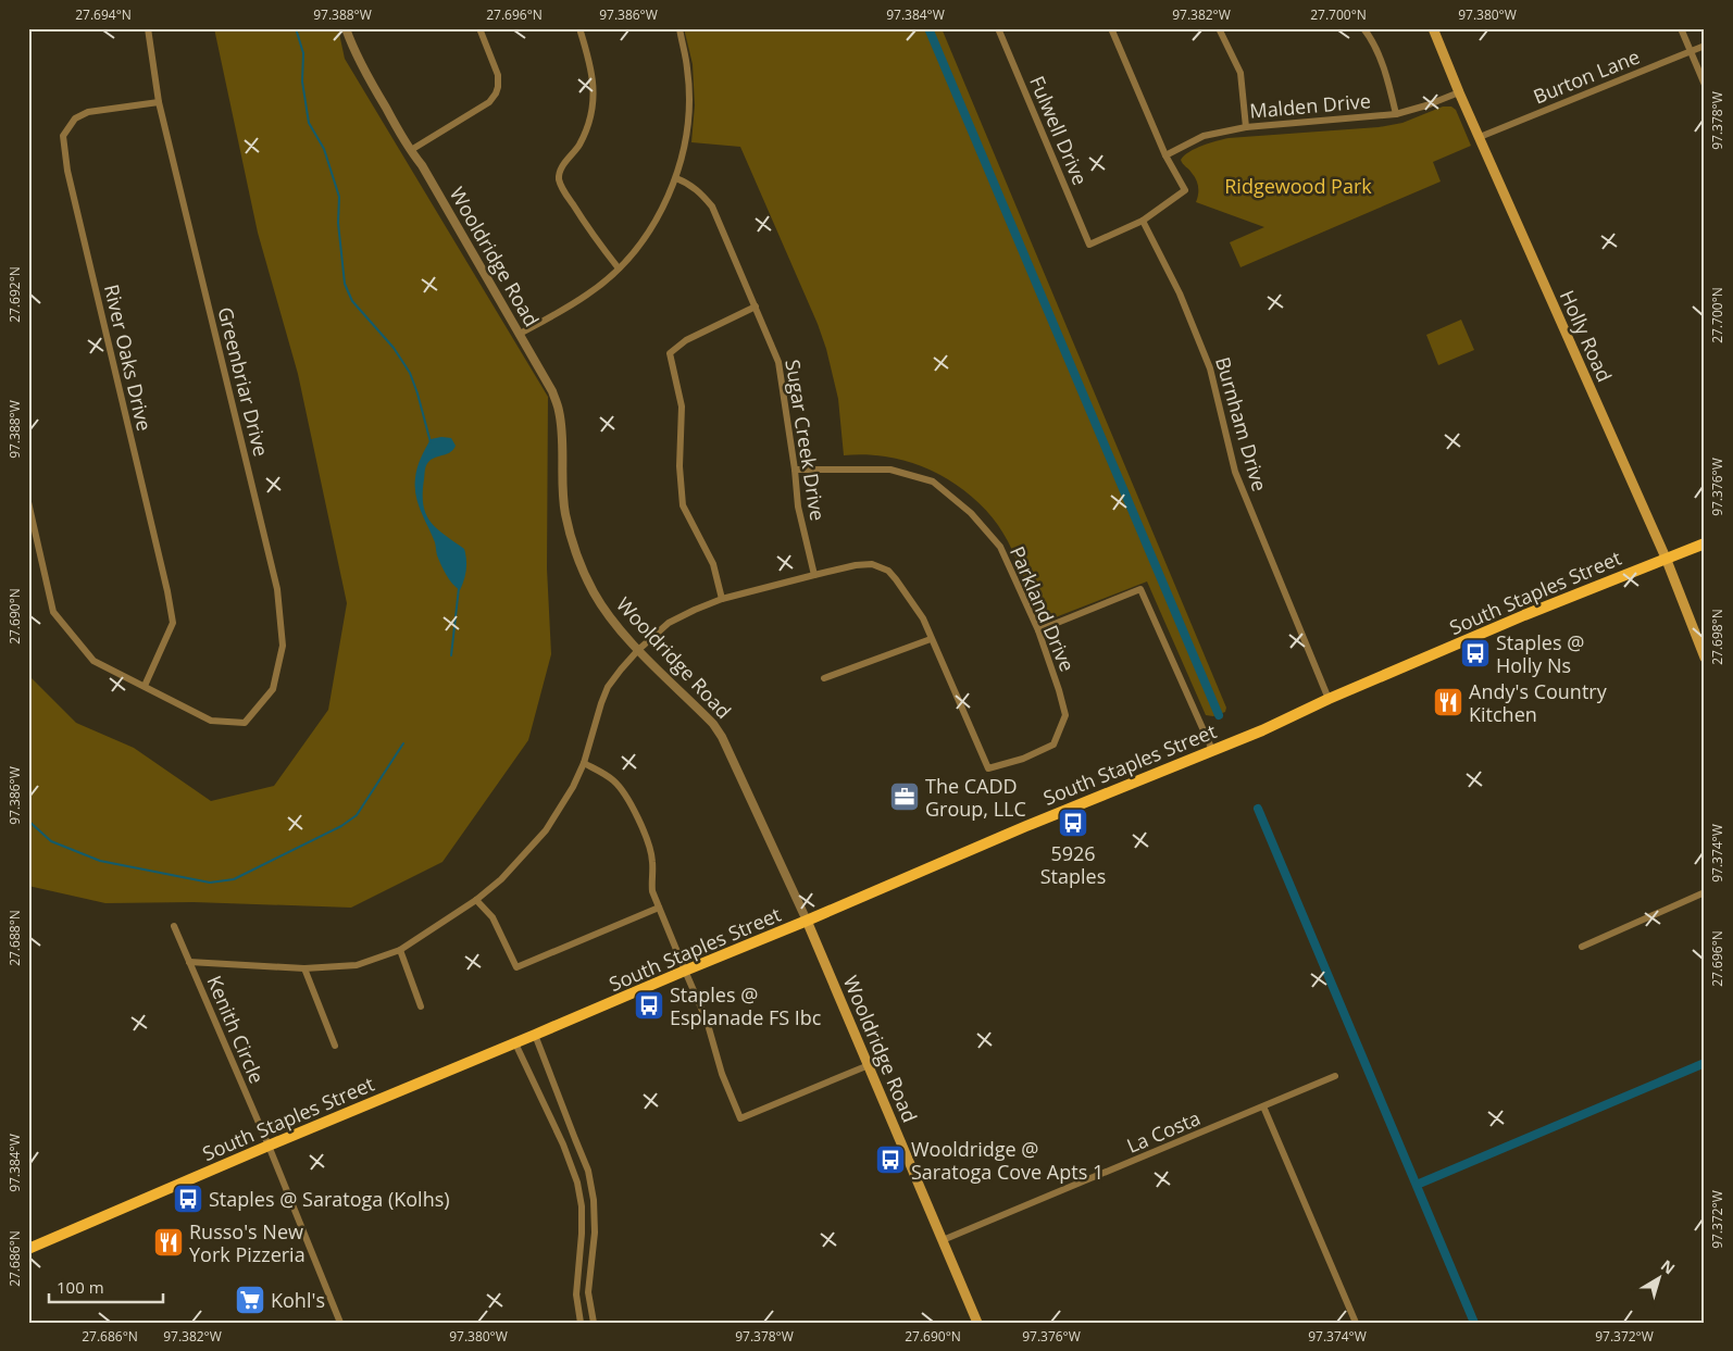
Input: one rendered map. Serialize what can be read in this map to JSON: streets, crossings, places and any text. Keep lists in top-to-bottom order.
{
  "streets": {
    "main road": ["Wooldridge Road", "Holly Road", "South Staples Street"],
    "street": [
      "Burton Lane",
      "Malden Drive",
      "Fulwell Drive",
      "River Oaks Drive",
      "Greenbriar Drive",
      "Burnham Drive",
      "Sugar Creek Drive",
      "Parkland Drive",
      "Kenith Circle",
      "La Costa"
    ]
  },
  "crossings": [
    ["Burton Lane", "Holly Road"],
    ["Malden Drive", "Holly Road"],
    ["Fulwell Drive", "Burnham Drive"],
    ["Wooldridge Road", "South Staples Street"],
    ["Wooldridge Road", "La Costa"],
    ["Holly Road", "South Staples Street"],
    ["River Oaks Drive", "Greenbriar Drive"],
    ["Burnham Drive", "South Staples Street"],
    ["Sugar Creek Drive", "Parkland Drive"],
    ["South Staples Street", "Kenith Circle"]
  ],
  "parks": ["Ridgewood Park"],
  "places": {
    "bus stop": [
      "Staples @ Holly Ns",
      "5926 Staples",
      "Staples @ Esplanade FS Ibc",
      "Wooldridge @ Saratoga Cove Apts 1",
      "Staples @ Saratoga (Kolhs)"
    ],
    "restaurant": ["Andy's Country Kitchen", "Russo's New York Pizzeria"],
    "office": ["The CADD Group, LLC"],
    "supermarket": ["Kohl's"]
  },
  "scale_bar": "100 m",
  "north": "top right",
  "coordinates": [
    "27.694°N",
    "97.388°W",
    "27.696°N",
    "97.386°W",
    "97.384°W",
    "97.382°W",
    "27.700°N",
    "97.380°W",
    "97.378°W",
    "27.692°N",
    "97.376°W",
    "27.690°N",
    "27.698°N",
    "97.374°W",
    "27.688°N",
    "97.372°W",
    "27.686°N"
  ]
}
